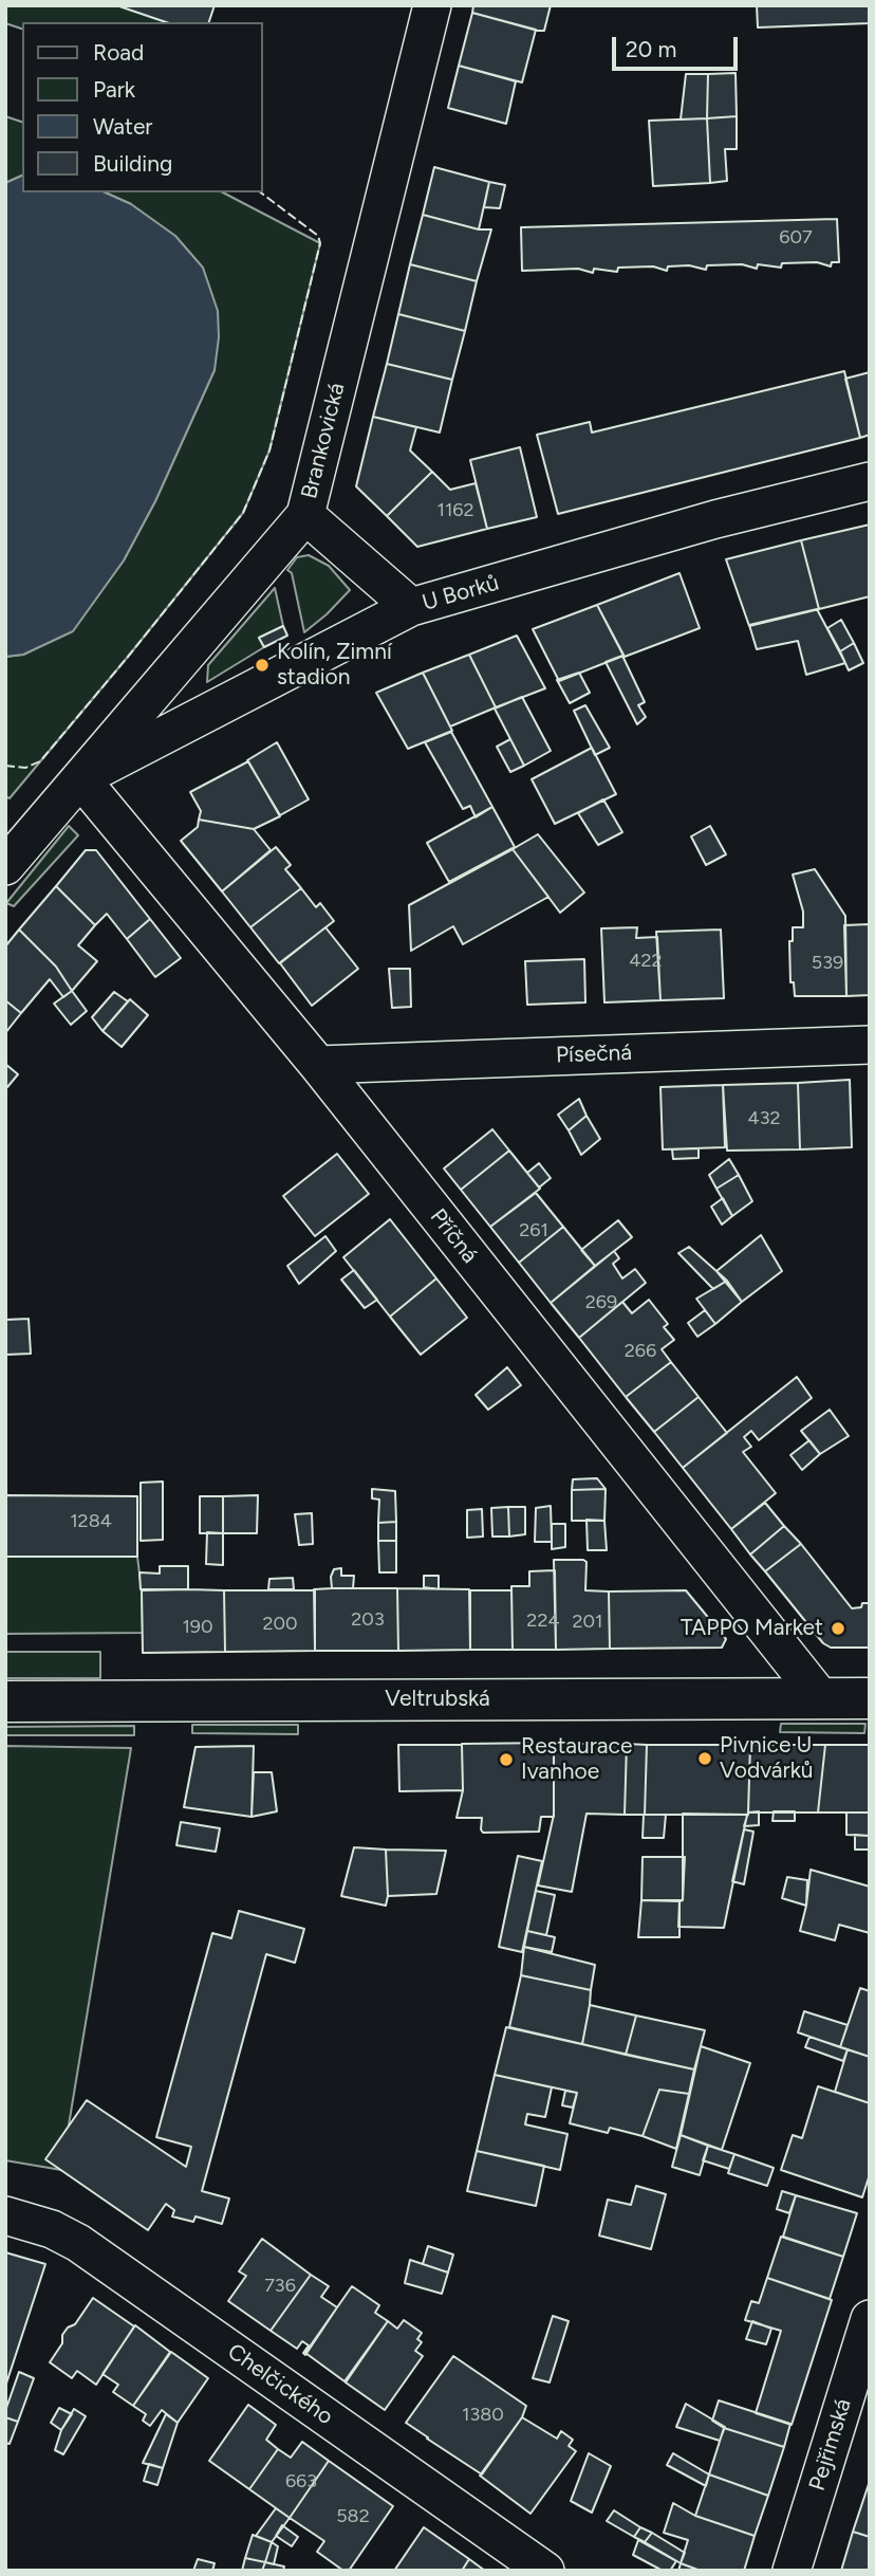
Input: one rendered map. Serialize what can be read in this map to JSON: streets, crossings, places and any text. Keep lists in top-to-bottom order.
{
  "streets": {
    "street": [
      "Brankovická",
      "U Borků",
      "Písečná",
      "Příčná",
      "Veltrubská",
      "Chelčického",
      "Pejřimská"
    ]
  },
  "crossings": [
    ["Brankovická", "U Borků"],
    ["Brankovická", "Příčná"],
    ["U Borků", "Příčná"],
    ["Písečná", "Příčná"],
    ["Příčná", "Veltrubská"]
  ],
  "places": [
    "Kolín, Zimní stadion",
    "TAPPO Market",
    "Pivnice U Vodvárků",
    "Restaurace Ivanhoe"
  ],
  "house_numbers": [
    "607",
    "1162",
    "422",
    "539",
    "432",
    "261",
    "269",
    "266",
    "1284",
    "203",
    "224",
    "201",
    "200",
    "190",
    "736",
    "1380",
    "663",
    "582"
  ],
  "legend": [
    "Road",
    "Park",
    "Water",
    "Building"
  ],
  "scale_bar": "20 m"
}
